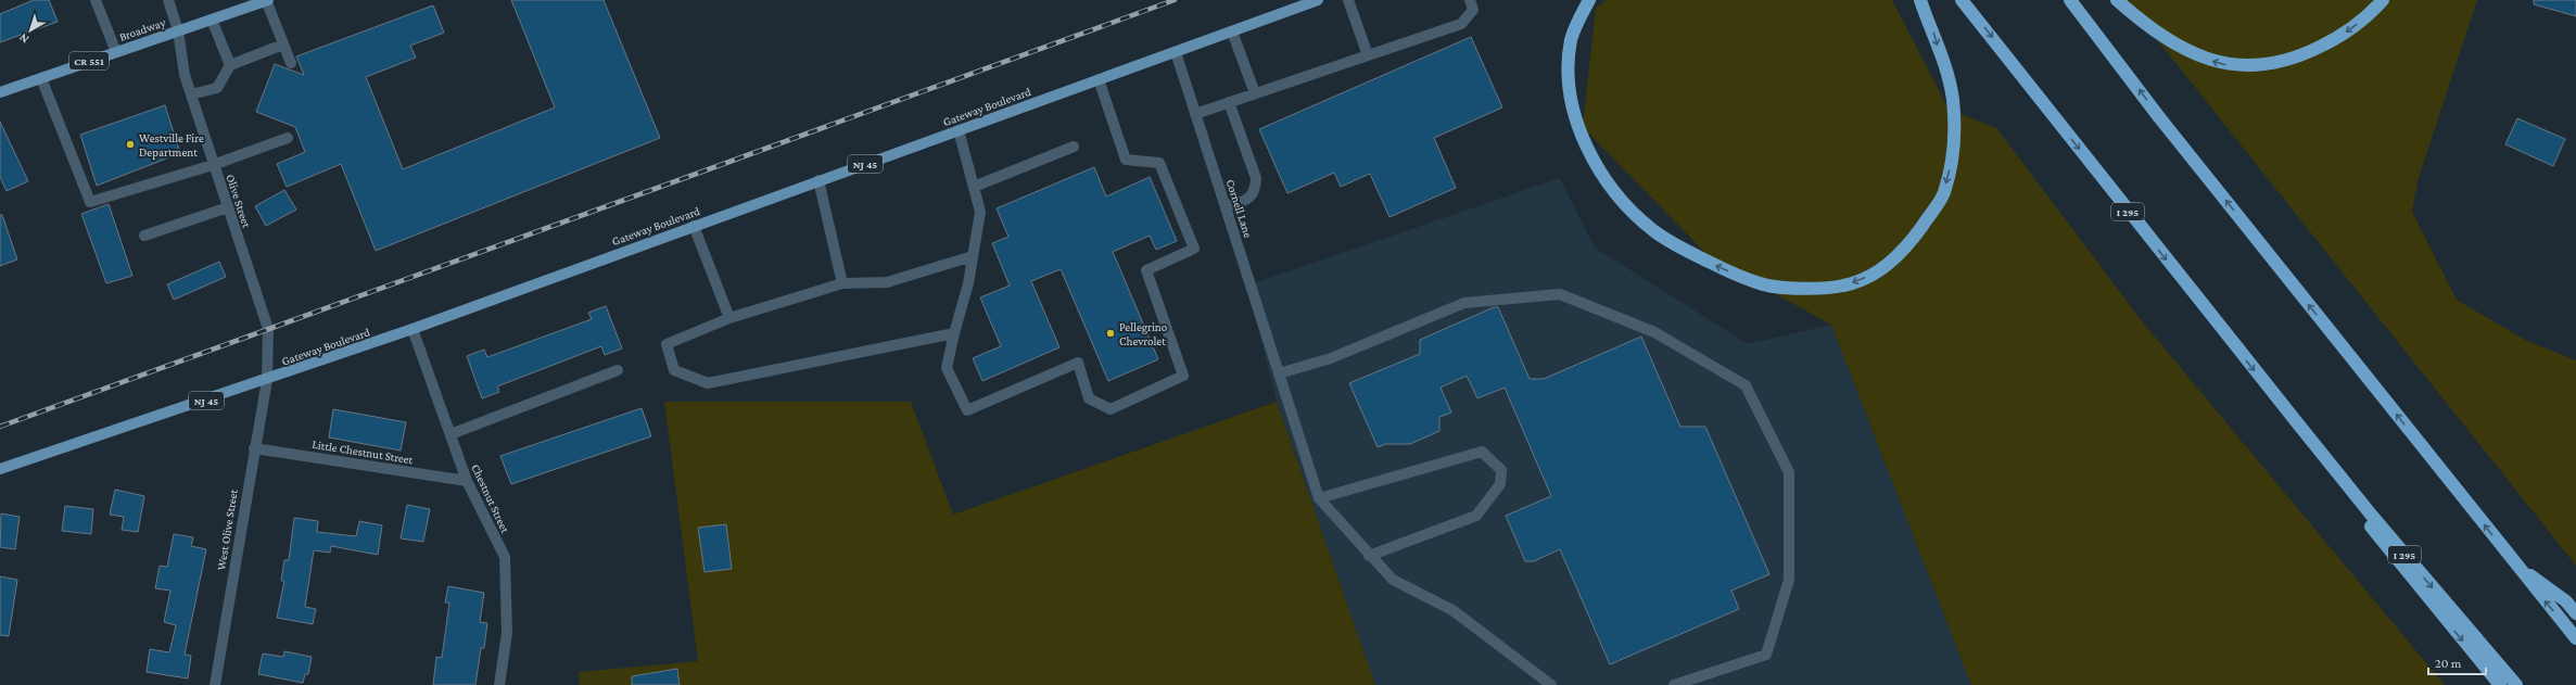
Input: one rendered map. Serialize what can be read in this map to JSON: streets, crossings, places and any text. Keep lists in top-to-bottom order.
{
  "streets": {
    "highway": ["I 295"],
    "main road": [
      "Broadway",
      "CR 551",
      "Gateway Boulevard",
      "NJ 45"
    ],
    "street": [
      "Olive Street",
      "Cornell Lane",
      "Little Chestnut Street",
      "Chestnut Street",
      "West Olive Street"
    ]
  },
  "crossings": [
    ["Broadway", "Olive Street"],
    ["Gateway Boulevard", "Olive Street"],
    ["Gateway Boulevard", "Cornell Lane"],
    ["Gateway Boulevard", "Chestnut Street"],
    ["Gateway Boulevard", "West Olive Street"],
    ["Olive Street", "West Olive Street"],
    ["Little Chestnut Street", "Chestnut Street"],
    ["Little Chestnut Street", "West Olive Street"]
  ],
  "places": ["Westville Fire Department", "Pellegrino Chevrolet"],
  "scale_bar": "20 m",
  "north": "bottom left"
}
